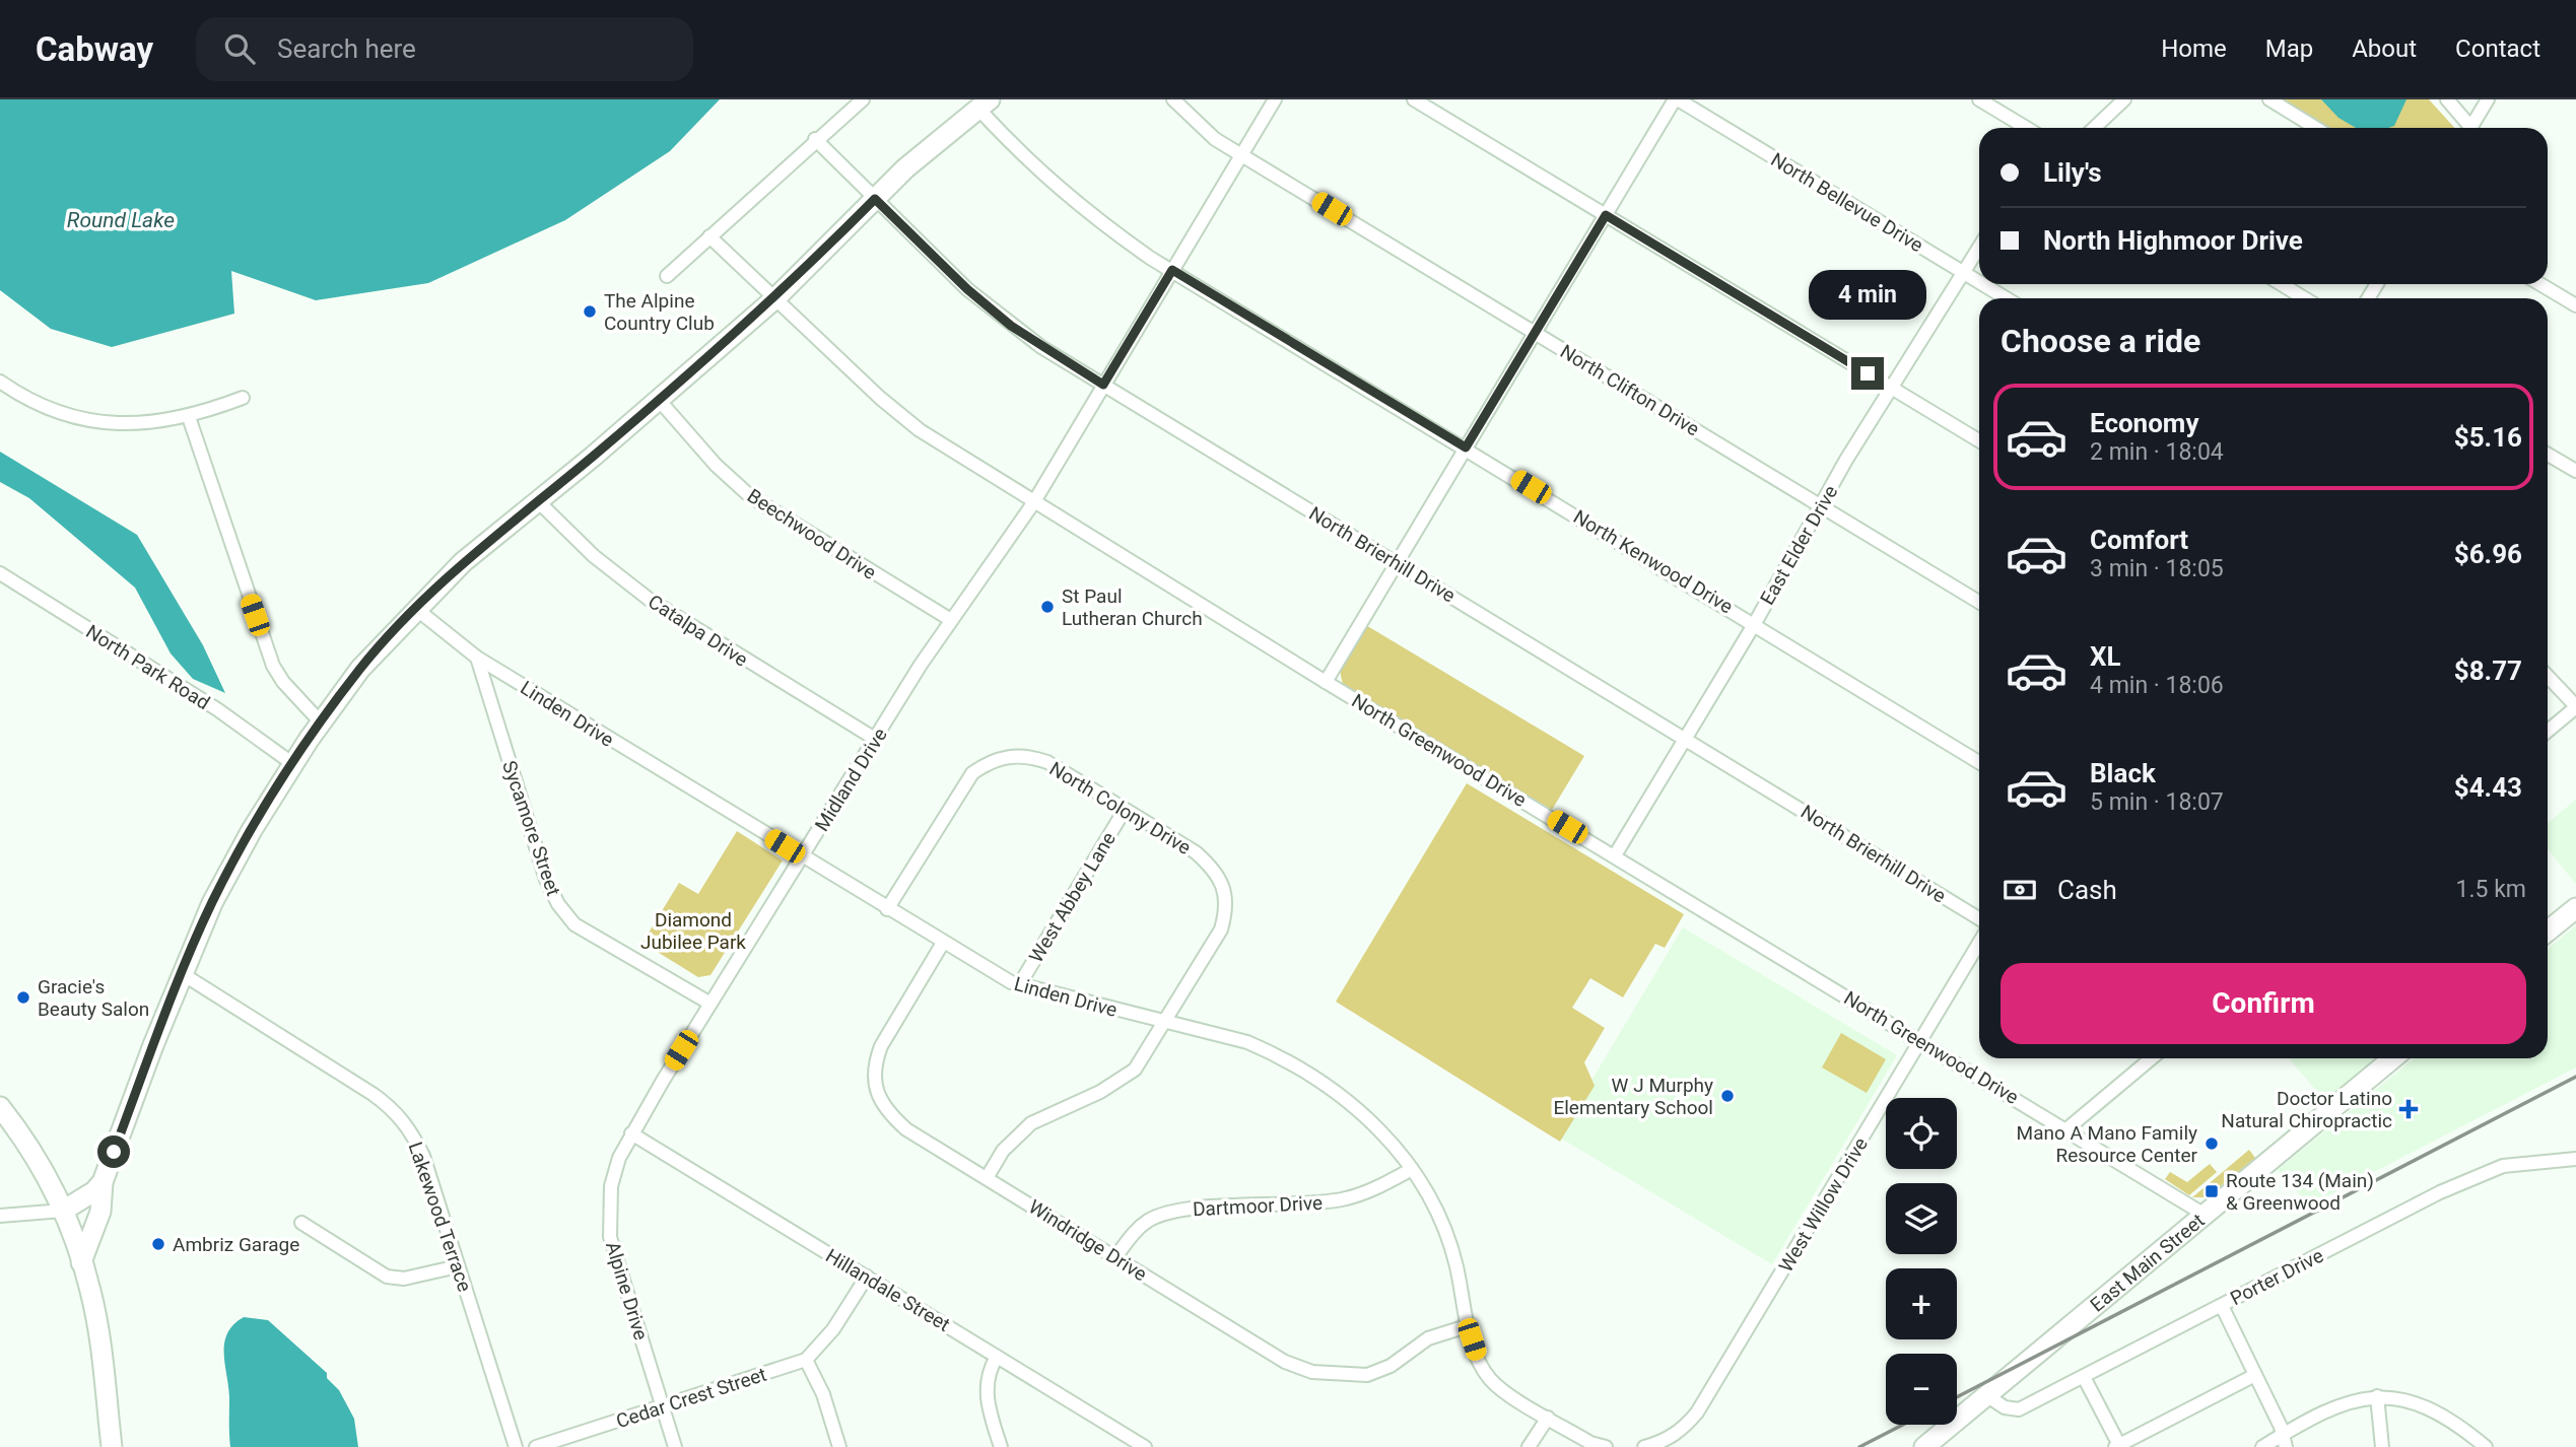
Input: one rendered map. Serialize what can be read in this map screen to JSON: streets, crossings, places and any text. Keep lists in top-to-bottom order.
{
  "streets": {
    "main road": ["East Main Street"],
    "street": [
      "North Bellevue Drive",
      "North Clifton Drive",
      "Beechwood Drive",
      "East Elder Drive",
      "North Brierhill Drive",
      "North Kenwood Drive",
      "Catalpa Drive",
      "North Park Road",
      "Linden Drive",
      "North Greenwood Drive",
      "Midland Drive",
      "North Colony Drive",
      "Sycamore Street",
      "West Abbey Lane",
      "West Willow Drive",
      "Dartmoor Drive",
      "Lakewood Terrace",
      "Windridge Drive",
      "Porter Drive",
      "Hillandale Street",
      "Alpine Drive",
      "Cedar Crest Street"
    ]
  },
  "crossings": [
    ["North Bellevue Drive", "East Elder Drive"],
    ["North Clifton Drive", "East Elder Drive"],
    ["North Clifton Drive", "Midland Drive"],
    ["Beechwood Drive", "Midland Drive"],
    ["East Elder Drive", "North Brierhill Drive"],
    ["East Elder Drive", "North Kenwood Drive"],
    ["East Elder Drive", "North Greenwood Drive"],
    ["North Brierhill Drive", "Midland Drive"],
    ["North Kenwood Drive", "Midland Drive"],
    ["Catalpa Drive", "Midland Drive"],
    ["Linden Drive", "Midland Drive"],
    ["Linden Drive", "North Colony Drive"],
    ["Linden Drive", "Sycamore Street"],
    ["Linden Drive", "West Abbey Lane"],
    ["Linden Drive", "Dartmoor Drive"],
    ["Linden Drive", "Windridge Drive"],
    ["North Greenwood Drive", "Midland Drive"],
    ["North Greenwood Drive", "West Willow Drive"],
    ["North Greenwood Drive", "East Main Street"],
    ["Midland Drive", "Sycamore Street"],
    ["Midland Drive", "Hillandale Street"],
    ["Midland Drive", "Alpine Drive"],
    ["North Colony Drive", "West Abbey Lane"],
    ["North Colony Drive", "Windridge Drive"],
    ["Dartmoor Drive", "Windridge Drive"],
    ["East Main Street", "Porter Drive"],
    ["Hillandale Street", "Alpine Drive"],
    ["Alpine Drive", "Cedar Crest Street"]
  ],
  "water": ["Round Lake"],
  "parks": ["Diamond Jubilee Park"],
  "places": {
    "other": [
      "The Alpine Country Club",
      "St Paul Lutheran Church",
      "Gracie's Beauty Salon",
      "W J Murphy Elementary School",
      "Mano A Mano Family Resource Center",
      "Ambriz Garage"
    ],
    "health": ["Doctor Latino Natural Chiropractic"],
    "transit": ["Route 134 (Main) & Greenwood"]
  },
  "page": {
    "header": "Cabway",
    "search": "Search here",
    "nav": [
      "Home",
      "Map",
      "About",
      "Contact"
    ],
    "banner": ["Lily's", "North Highmoor Drive"],
    "bubble": "4 min",
    "heading": "Choose a ride",
    "list": [
      {
        "name": "Economy",
        "note": "2 min · 18:04",
        "value": "$5.16"
      },
      {
        "name": "Comfort",
        "note": "3 min · 18:05",
        "value": "$6.96"
      },
      {
        "name": "XL",
        "note": "4 min · 18:06",
        "value": "$8.77"
      },
      {
        "name": "Black",
        "note": "5 min · 18:07",
        "value": "$4.43"
      }
    ],
    "pay": ["Cash", "1.5 km"],
    "buttons": "Confirm",
    "map_buttons": ["+", "−"]
  }
}
